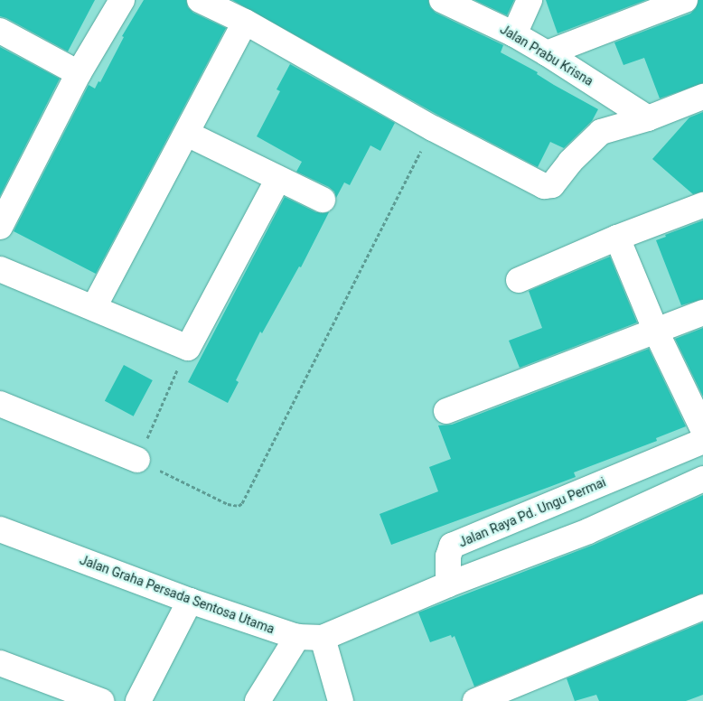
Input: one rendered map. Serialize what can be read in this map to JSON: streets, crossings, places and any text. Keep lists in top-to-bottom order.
{
  "streets": {
    "street": ["Jalan Prabu Krisna", "Jalan Raya Pd. Ungu Permai", "Jalan Graha Persada Sentosa Utama"]
  },
  "crossings": [
    ["Jalan Raya Pd. Ungu Permai", "Jalan Graha Persada Sentosa Utama"]
  ]
}
